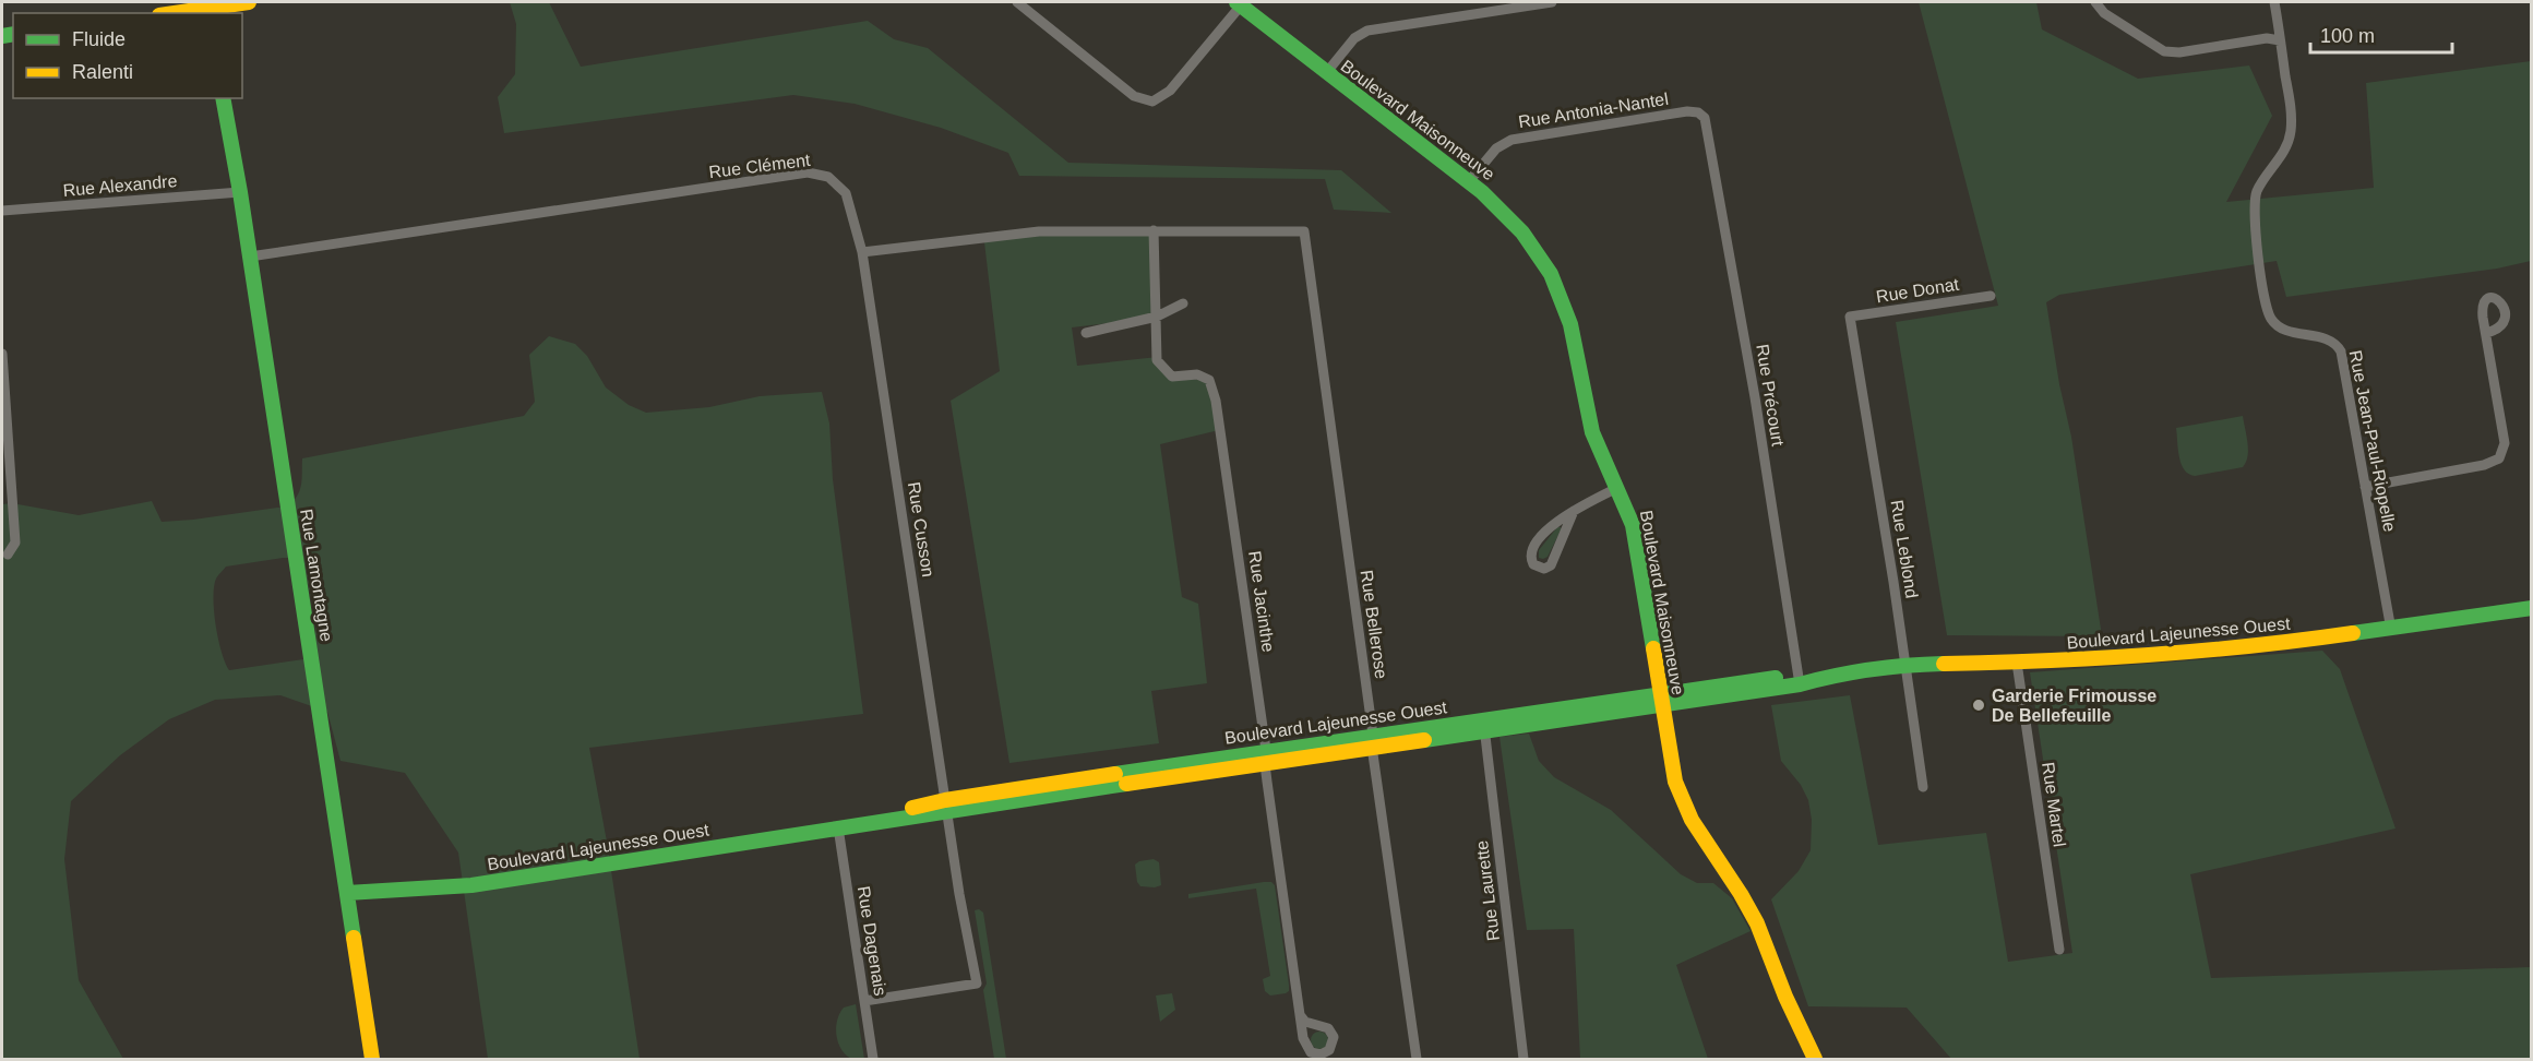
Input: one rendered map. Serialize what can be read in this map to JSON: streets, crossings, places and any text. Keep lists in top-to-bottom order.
{
  "streets": {
    "street": [
      "Rue Antonia-Nantel",
      "Boulevard Maisonneuve",
      "Rue Clément",
      "Rue Alexandre",
      "Rue Donat",
      "Rue Précourt",
      "Rue Jean-Paul-Riopelle",
      "Rue Cusson",
      "Rue Leblond",
      "Rue Lamontagne",
      "Rue Jacinthe",
      "Rue Bellerose",
      "Boulevard Lajeunesse Ouest",
      "Rue Martel",
      "Rue Laurette",
      "Rue Dagenais"
    ]
  },
  "crossings": [
    ["Rue Antonia-Nantel", "Boulevard Maisonneuve"],
    ["Rue Antonia-Nantel", "Rue Précourt"],
    ["Boulevard Maisonneuve", "Boulevard Lajeunesse Ouest"],
    ["Rue Clément", "Rue Cusson"],
    ["Rue Clément", "Rue Lamontagne"],
    ["Rue Alexandre", "Rue Lamontagne"],
    ["Rue Donat", "Rue Leblond"],
    ["Rue Précourt", "Boulevard Lajeunesse Ouest"],
    ["Rue Jean-Paul-Riopelle", "Boulevard Lajeunesse Ouest"],
    ["Rue Cusson", "Boulevard Lajeunesse Ouest"],
    ["Rue Cusson", "Rue Dagenais"],
    ["Rue Leblond", "Boulevard Lajeunesse Ouest"],
    ["Rue Lamontagne", "Boulevard Lajeunesse Ouest"],
    ["Rue Jacinthe", "Rue Bellerose"],
    ["Rue Jacinthe", "Boulevard Lajeunesse Ouest"],
    ["Rue Bellerose", "Boulevard Lajeunesse Ouest"],
    ["Boulevard Lajeunesse Ouest", "Rue Martel"],
    ["Boulevard Lajeunesse Ouest", "Rue Laurette"],
    ["Boulevard Lajeunesse Ouest", "Rue Dagenais"]
  ],
  "places": ["Garderie Frimousse De Bellefeuille"],
  "legend": ["Fluide", "Ralenti"],
  "scale_bar": "100 m"
}
